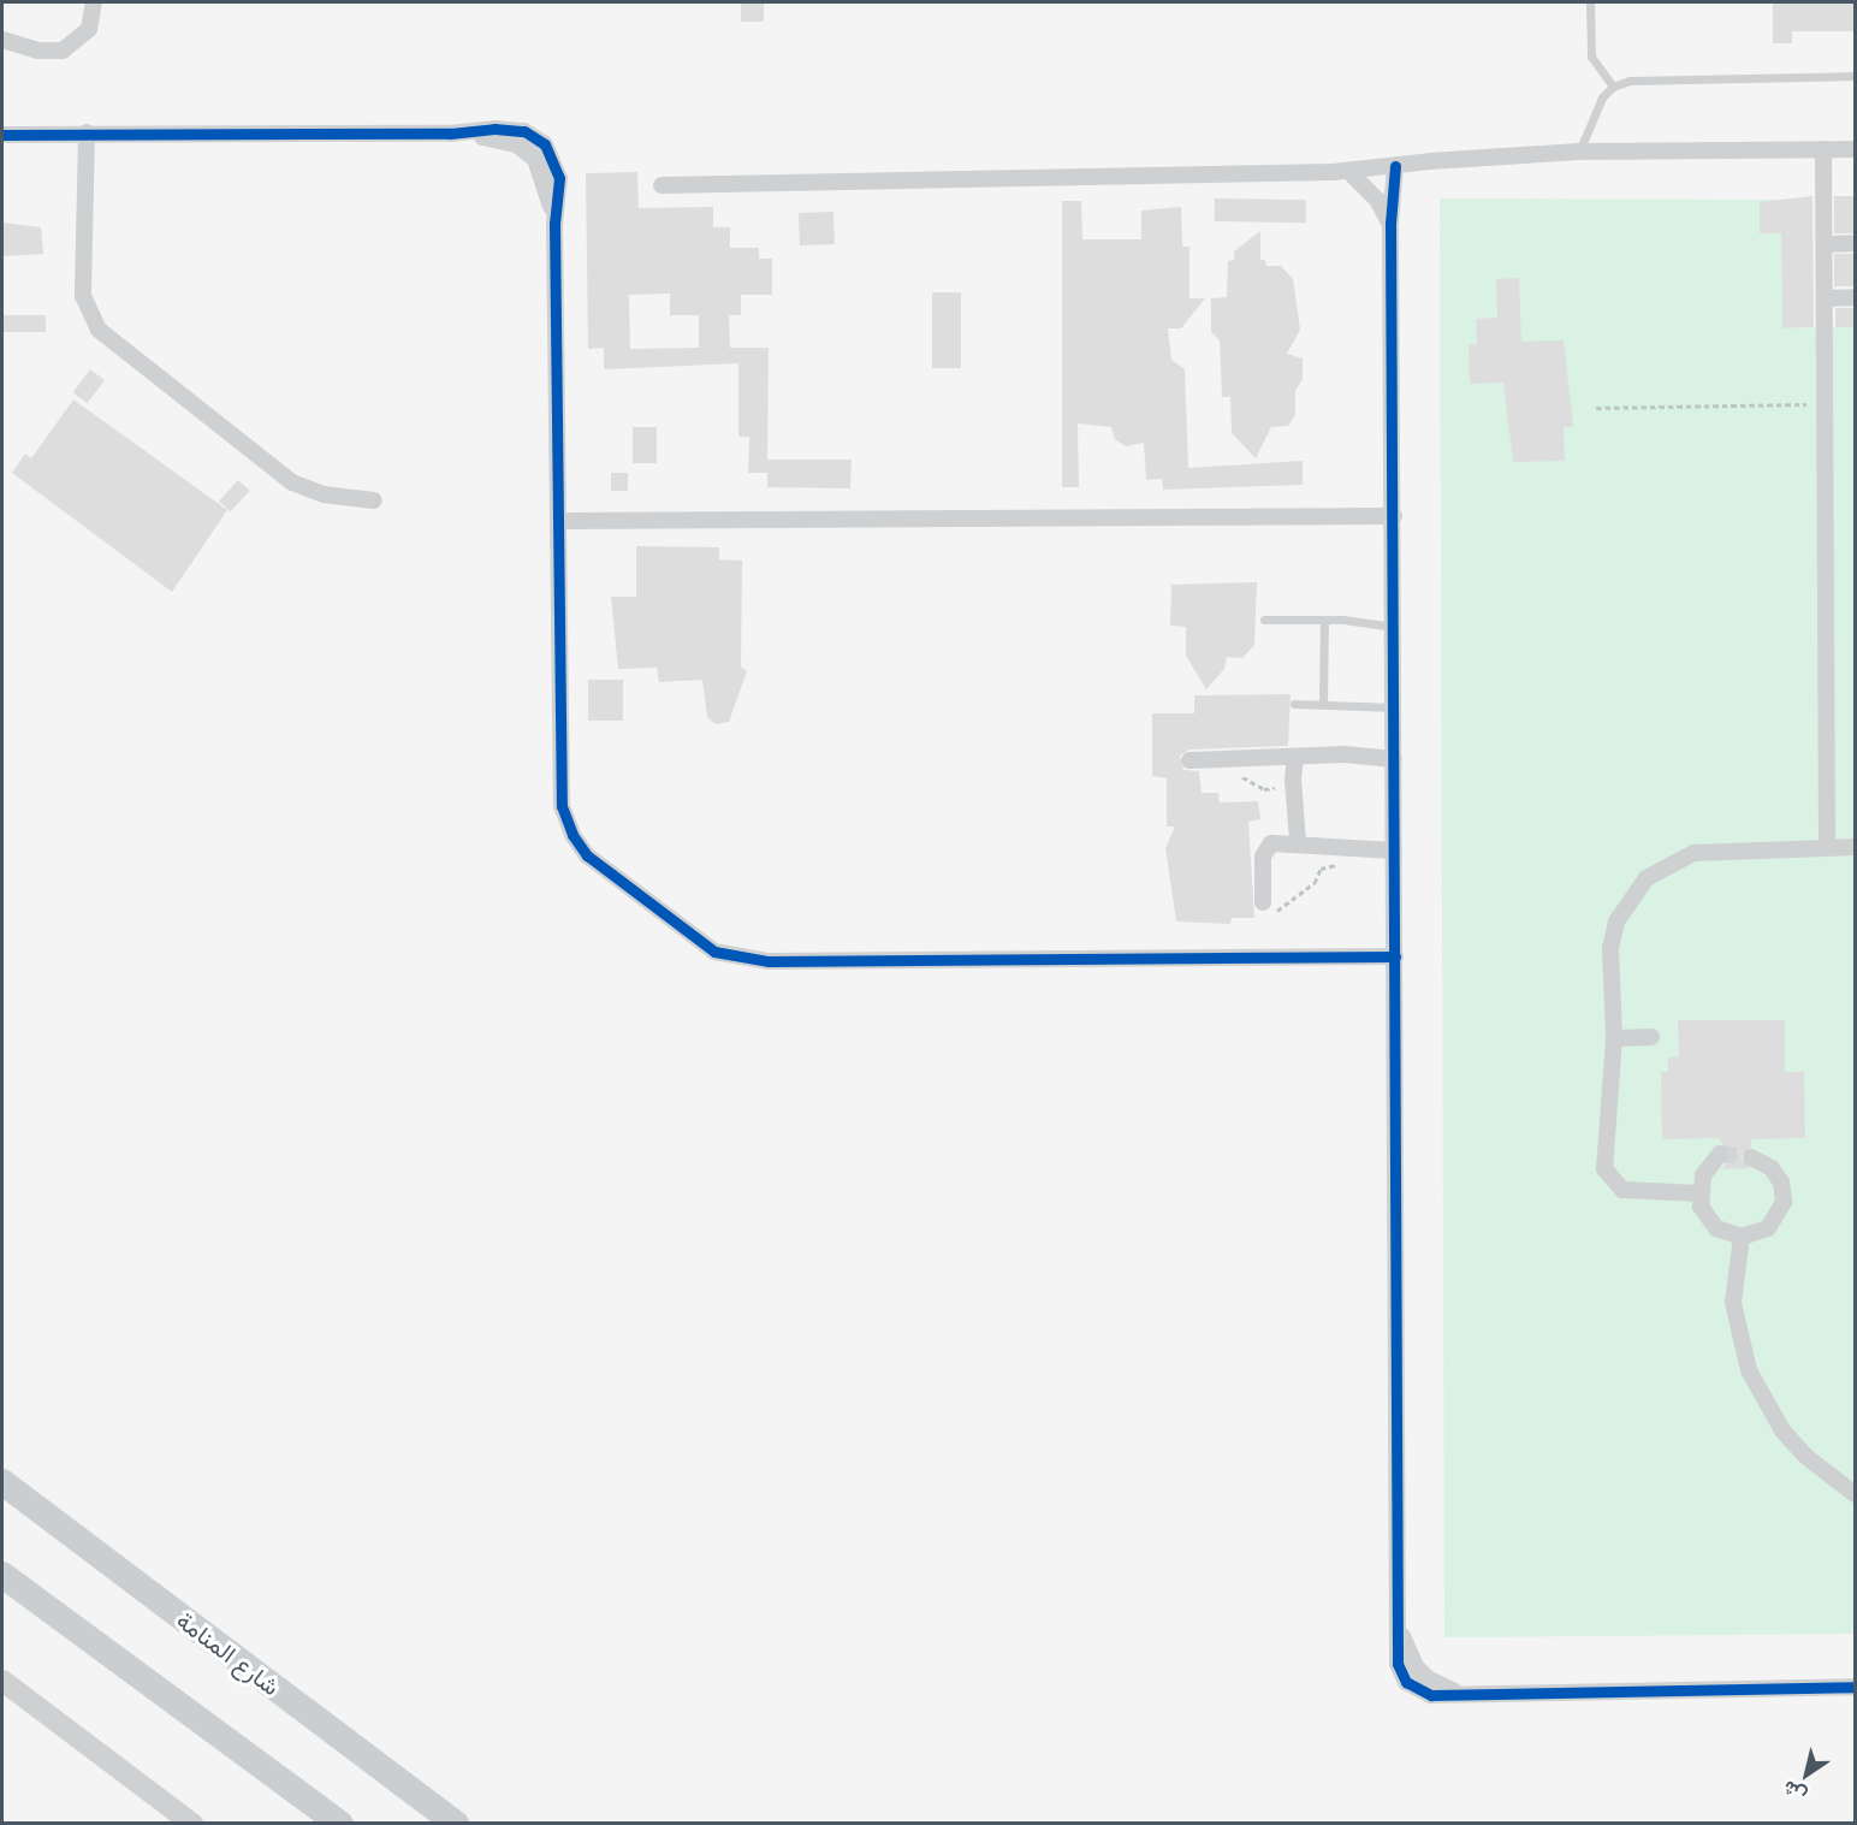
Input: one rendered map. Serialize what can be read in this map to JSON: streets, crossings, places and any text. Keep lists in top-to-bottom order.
{
  "streets": {
    "main road": ["شارع المنامة"]
  },
  "north": "bottom left"
}
